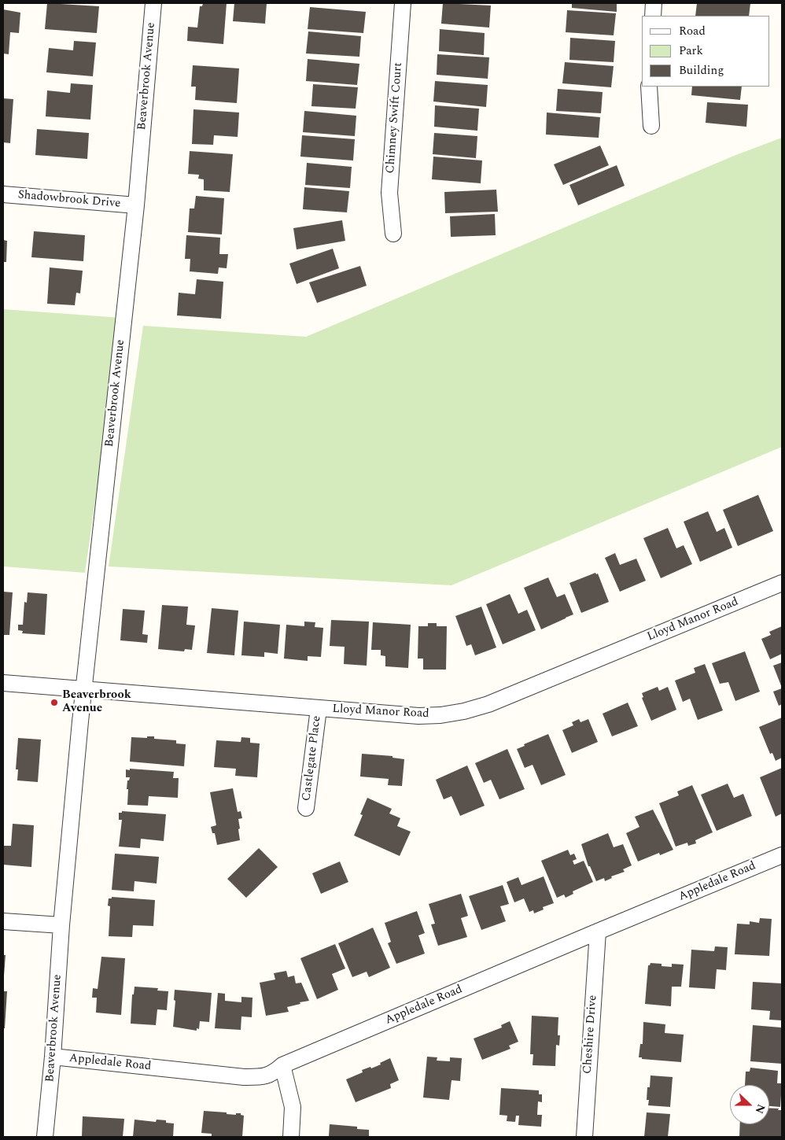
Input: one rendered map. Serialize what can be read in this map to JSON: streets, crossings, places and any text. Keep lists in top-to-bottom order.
{
  "streets": {
    "street": [
      "Beaverbrook Avenue",
      "Chimney Swift Court",
      "Shadowbrook Drive",
      "Lloyd Manor Road",
      "Castlegate Place",
      "Appledale Road",
      "Cheshire Drive"
    ]
  },
  "crossings": [
    ["Beaverbrook Avenue", "Shadowbrook Drive"],
    ["Beaverbrook Avenue", "Lloyd Manor Road"],
    ["Beaverbrook Avenue", "Appledale Road"],
    ["Lloyd Manor Road", "Castlegate Place"],
    ["Appledale Road", "Cheshire Drive"]
  ],
  "places": ["Beaverbrook Avenue"],
  "legend": ["Road", "Park", "Building"],
  "north": "right"
}
